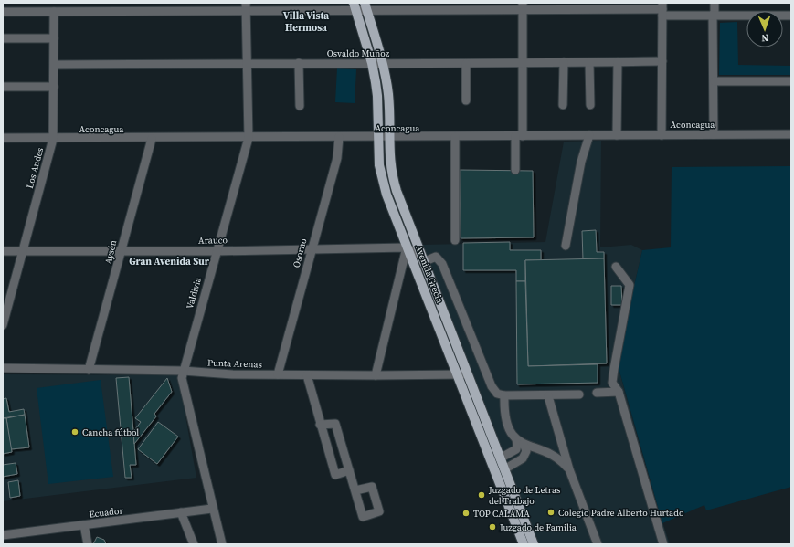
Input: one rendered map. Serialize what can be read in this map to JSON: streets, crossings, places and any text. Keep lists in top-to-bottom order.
{
  "streets": {
    "main road": ["Avenida Grecia"],
    "street": [
      "Osvaldo Muñoz",
      "Aconcagua",
      "Los Andes",
      "Arauco",
      "Aysén",
      "Osorno",
      "Valdivia",
      "Punta Arenas",
      "Ecuador"
    ]
  },
  "crossings": [
    ["Osvaldo Muñoz", "Los Andes"],
    ["Osvaldo Muñoz", "Avenida Grecia"],
    ["Osvaldo Muñoz", "Valdivia"],
    ["Aconcagua", "Los Andes"],
    ["Aconcagua", "Aysén"],
    ["Aconcagua", "Osorno"],
    ["Aconcagua", "Avenida Grecia"],
    ["Aconcagua", "Valdivia"],
    ["Los Andes", "Arauco"],
    ["Arauco", "Aysén"],
    ["Arauco", "Osorno"],
    ["Arauco", "Avenida Grecia"],
    ["Arauco", "Valdivia"],
    ["Aysén", "Punta Arenas"],
    ["Osorno", "Punta Arenas"],
    ["Avenida Grecia", "Punta Arenas"],
    ["Valdivia", "Punta Arenas"],
    ["Valdivia", "Ecuador"]
  ],
  "districts": ["Villa Vista Hermosa", "Gran Avenida Sur"],
  "places": [
    "Cancha fútbol",
    "Juzgado de Letras del Trabajo",
    "Colegio Padre Alberto Hurtado",
    "TOP CALAMA",
    "Juzgado de Familia"
  ],
  "north": "bottom"
}
